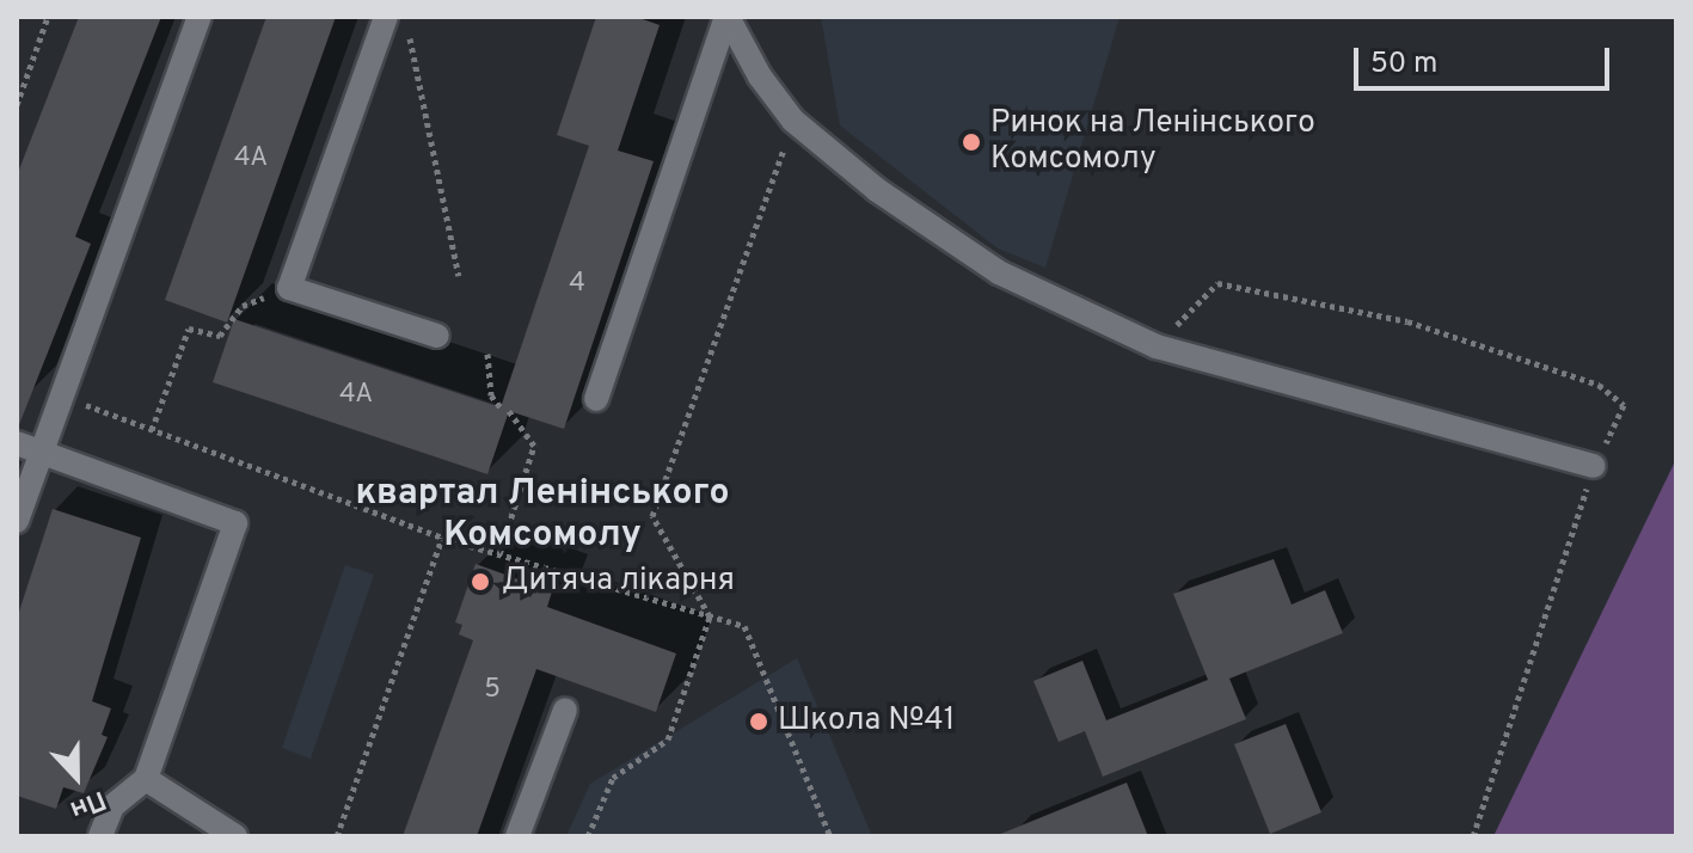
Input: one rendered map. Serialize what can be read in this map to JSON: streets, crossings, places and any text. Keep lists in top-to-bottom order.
{
  "districts": ["квартал Ленінського Комсомолу"],
  "places": ["Ринок на Ленінського Комсомолу", "Дитяча лікарня", "Школа №41"],
  "house_numbers": [
    "4А",
    "4",
    "4А",
    "5"
  ],
  "scale_bar": "50 m",
  "north": "bottom"
}
